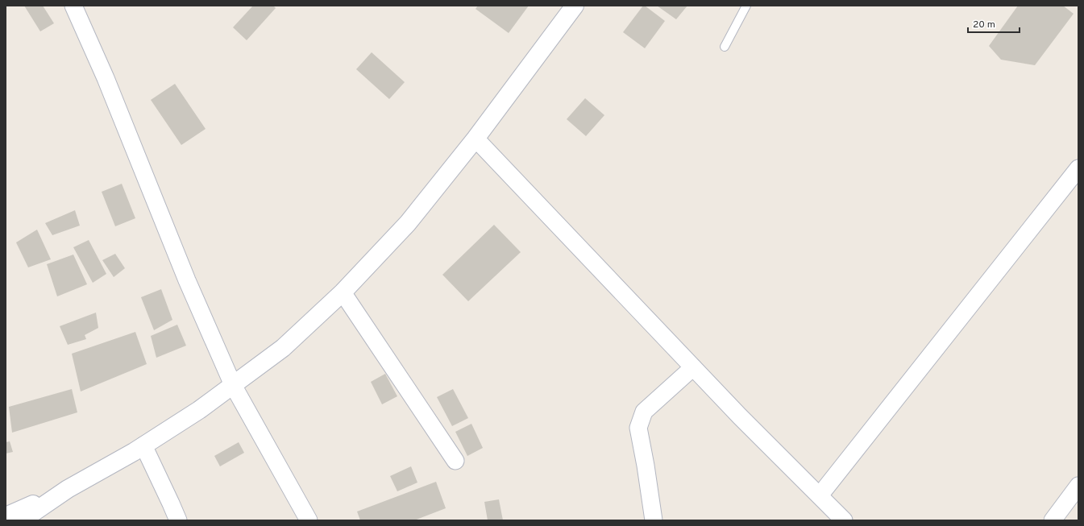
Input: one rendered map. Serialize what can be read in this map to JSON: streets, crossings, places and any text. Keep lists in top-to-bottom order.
{
  "scale_bar": "20 m"
}
